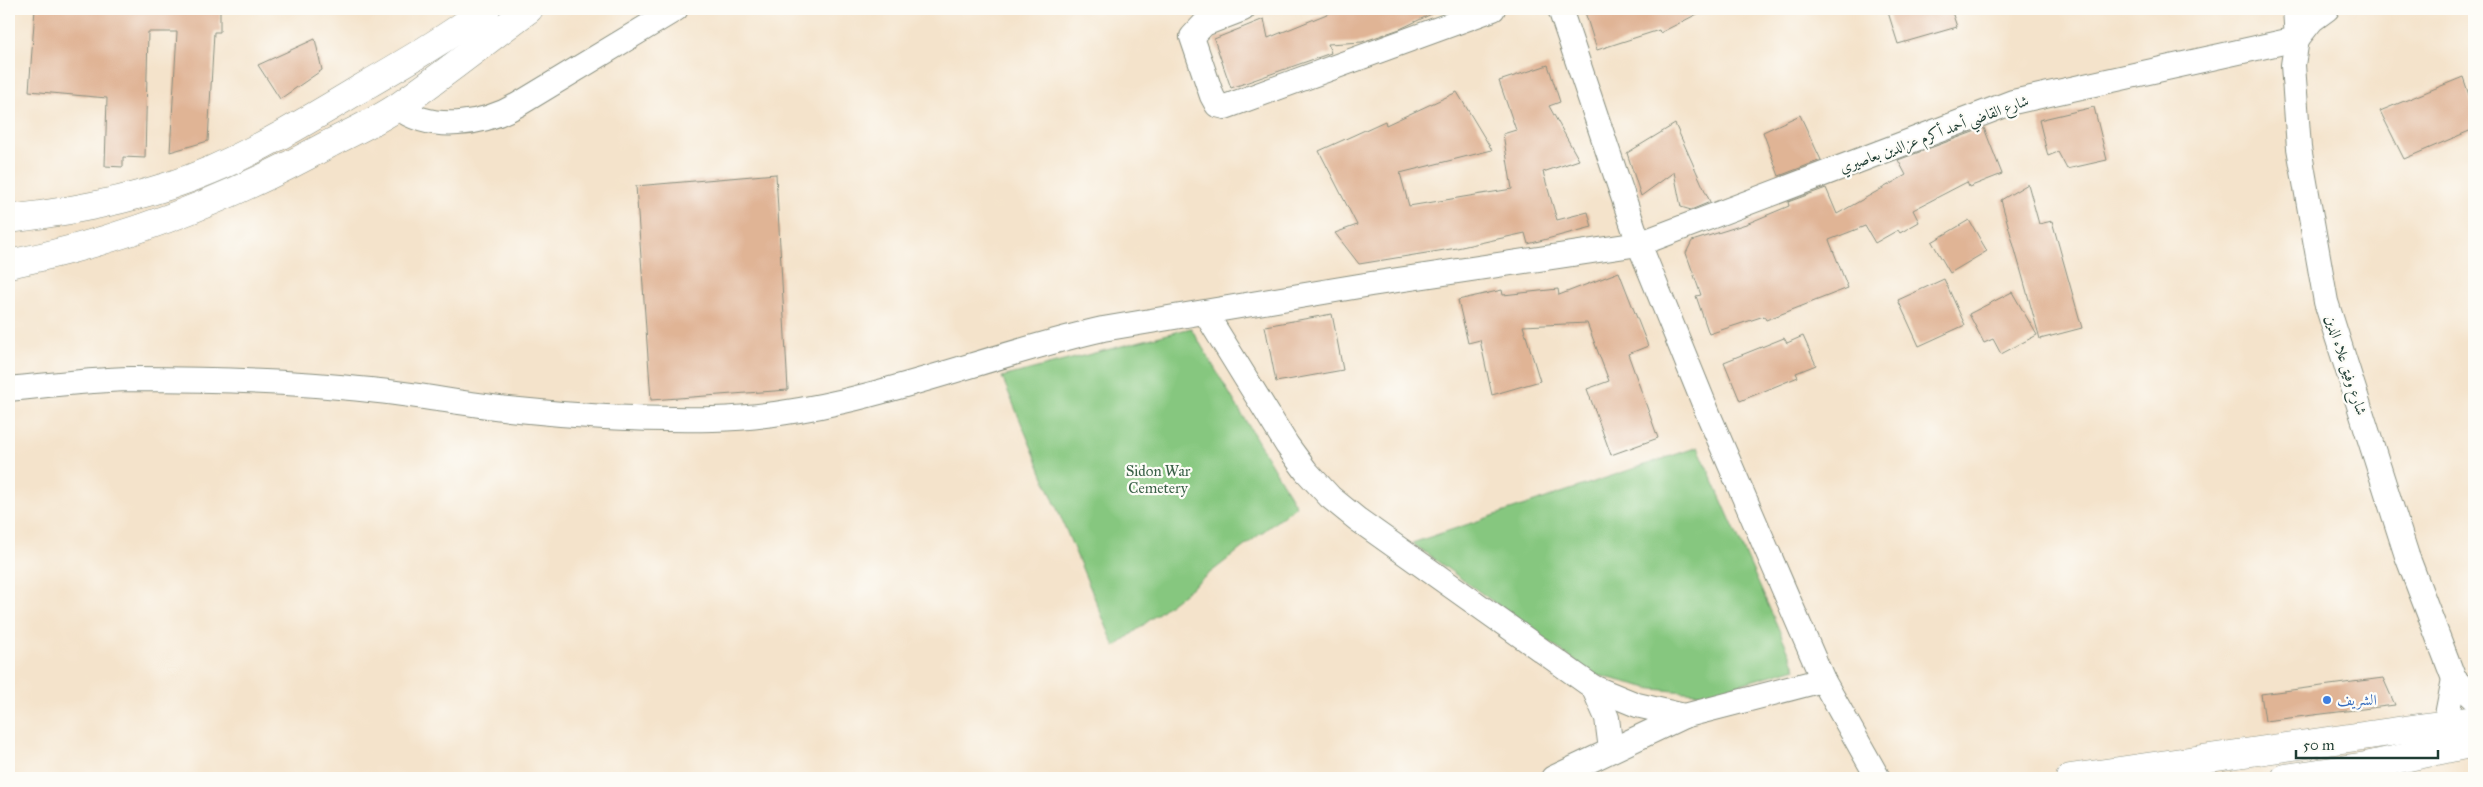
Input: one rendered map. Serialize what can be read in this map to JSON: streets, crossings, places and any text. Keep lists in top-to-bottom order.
{
  "streets": {
    "street": ["شارع القاضي أحمد أكرم عزالدين بعاصيري", "شارع وفيق علاء الدين"]
  },
  "crossings": [
    ["شارع القاضي أحمد أكرم عزالدين بعاصيري", "شارع وفيق علاء الدين"]
  ],
  "parks": ["Sidon War Cemetery"],
  "places": ["الشريف"],
  "scale_bar": "50 m"
}
